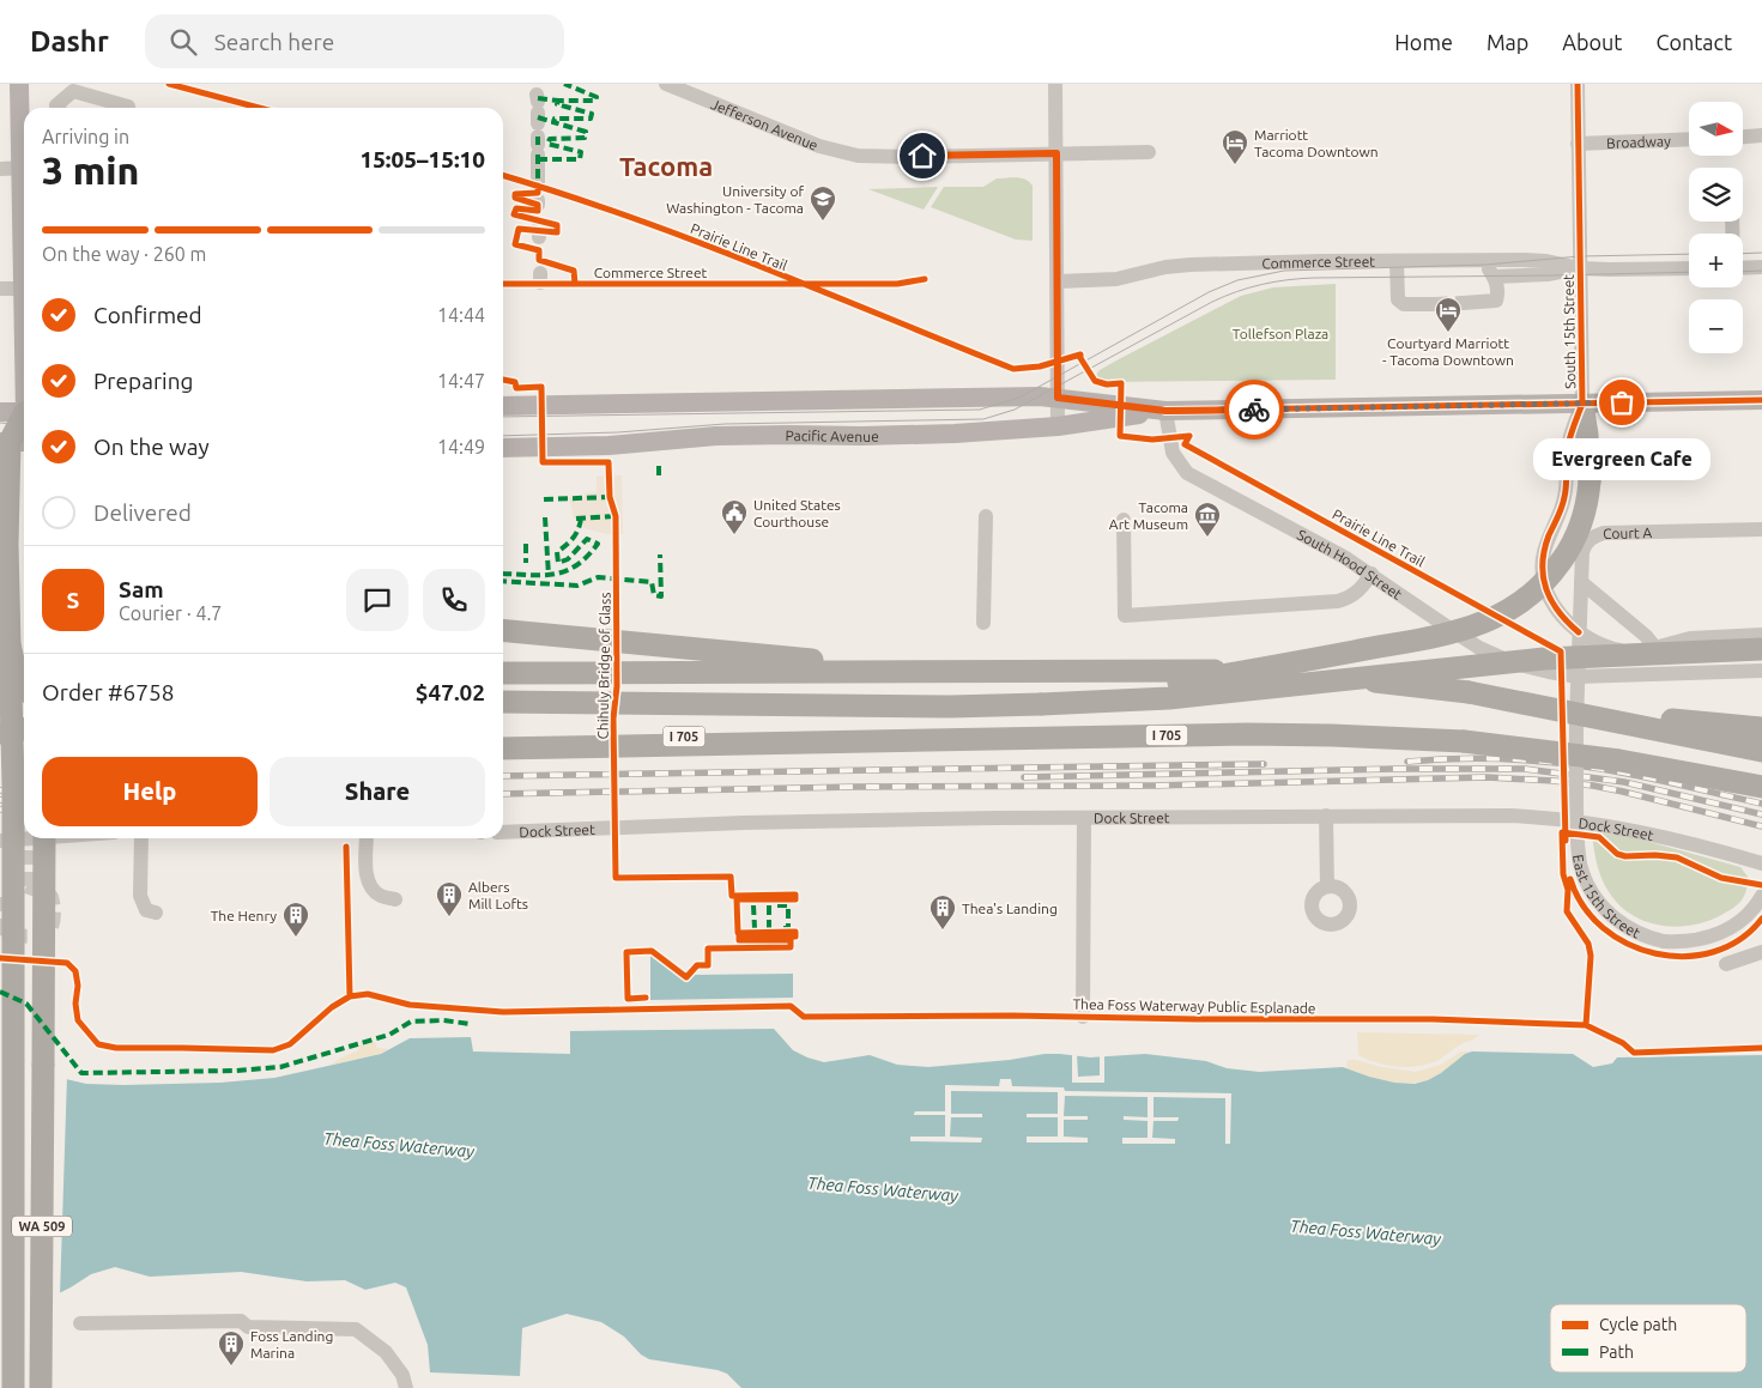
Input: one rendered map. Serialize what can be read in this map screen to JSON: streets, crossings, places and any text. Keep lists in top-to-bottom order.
{
  "streets": {
    "highway": ["I 705", "WA 509"],
    "main road": ["Pacific Avenue"],
    "street": [
      "Jefferson Avenue",
      "Broadway",
      "Commerce Street",
      "South 15th Street",
      "Court A",
      "South Hood Street",
      "Dock Street",
      "East 15th Street"
    ],
    "cycle path": ["Prairie Line Trail", "Chihuly Bridge of Glass", "Thea Foss Waterway Public Esplanade"]
  },
  "crossings": [
    ["Broadway", "South 15th Street"],
    ["Commerce Street", "South 15th Street"],
    ["South 15th Street", "Pacific Avenue"],
    ["South 15th Street", "Court A"],
    ["Pacific Avenue", "South Hood Street"],
    ["South Hood Street", "East 15th Street"]
  ],
  "districts": ["Tacoma"],
  "water": ["Thea Foss Waterway"],
  "parks": ["Tollefson Plaza"],
  "places": {
    "hotel": ["Marriott Tacoma Downtown", "Courtyard Marriott - Tacoma Downtown"],
    "school or university": ["University of Washington - Tacoma"],
    "other": ["Evergreen Cafe"],
    "public building": ["United States Courthouse"],
    "museum": ["Tacoma Art Museum"],
    "building": [
      "Albers Mill Lofts",
      "Thea's Landing",
      "The Henry",
      "Foss Landing Marina"
    ]
  },
  "legend": ["Cycle path", "Path"],
  "north": "right",
  "page": {
    "header": "Dashr",
    "search": "Search here",
    "nav": [
      "Home",
      "Map",
      "About",
      "Contact"
    ],
    "map_buttons": ["+", "−"],
    "heading": ["3 min", "Arriving in", "15:05–15:10"],
    "panel": [
      "Sam",
      "Courier · 4.7",
      "Order #6758",
      "$47.02"
    ],
    "bar": "On the way · 260 m",
    "list": [
      ["Confirmed", "14:44"],
      ["Preparing", "14:47"],
      ["On the way", "14:49"],
      "Delivered"
    ],
    "bubble": "Evergreen Cafe",
    "round": "S",
    "buttons": ["Help", "Share"]
  }
}
